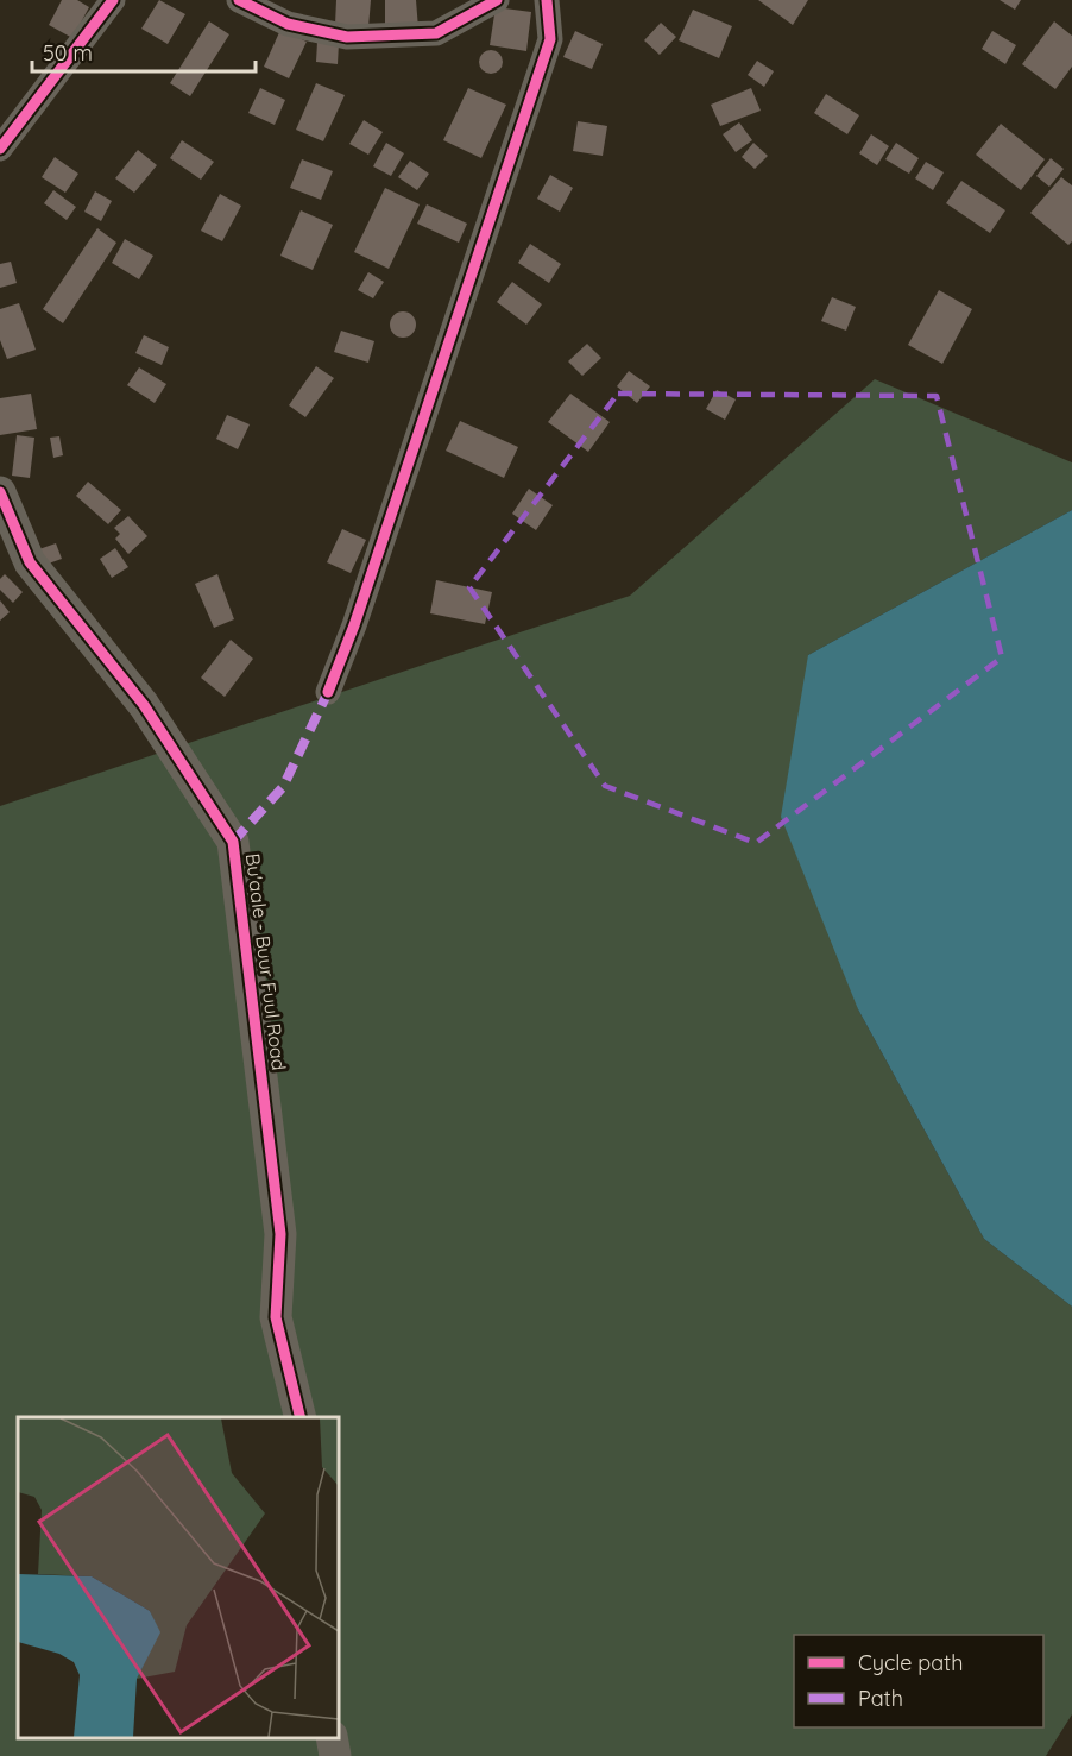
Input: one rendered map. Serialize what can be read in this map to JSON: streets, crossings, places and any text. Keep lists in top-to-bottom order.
{
  "streets": {
    "street": ["Bu'aale - Buur Fuul Road"]
  },
  "legend": ["Cycle path", "Path"],
  "scale_bar": "50 m"
}
